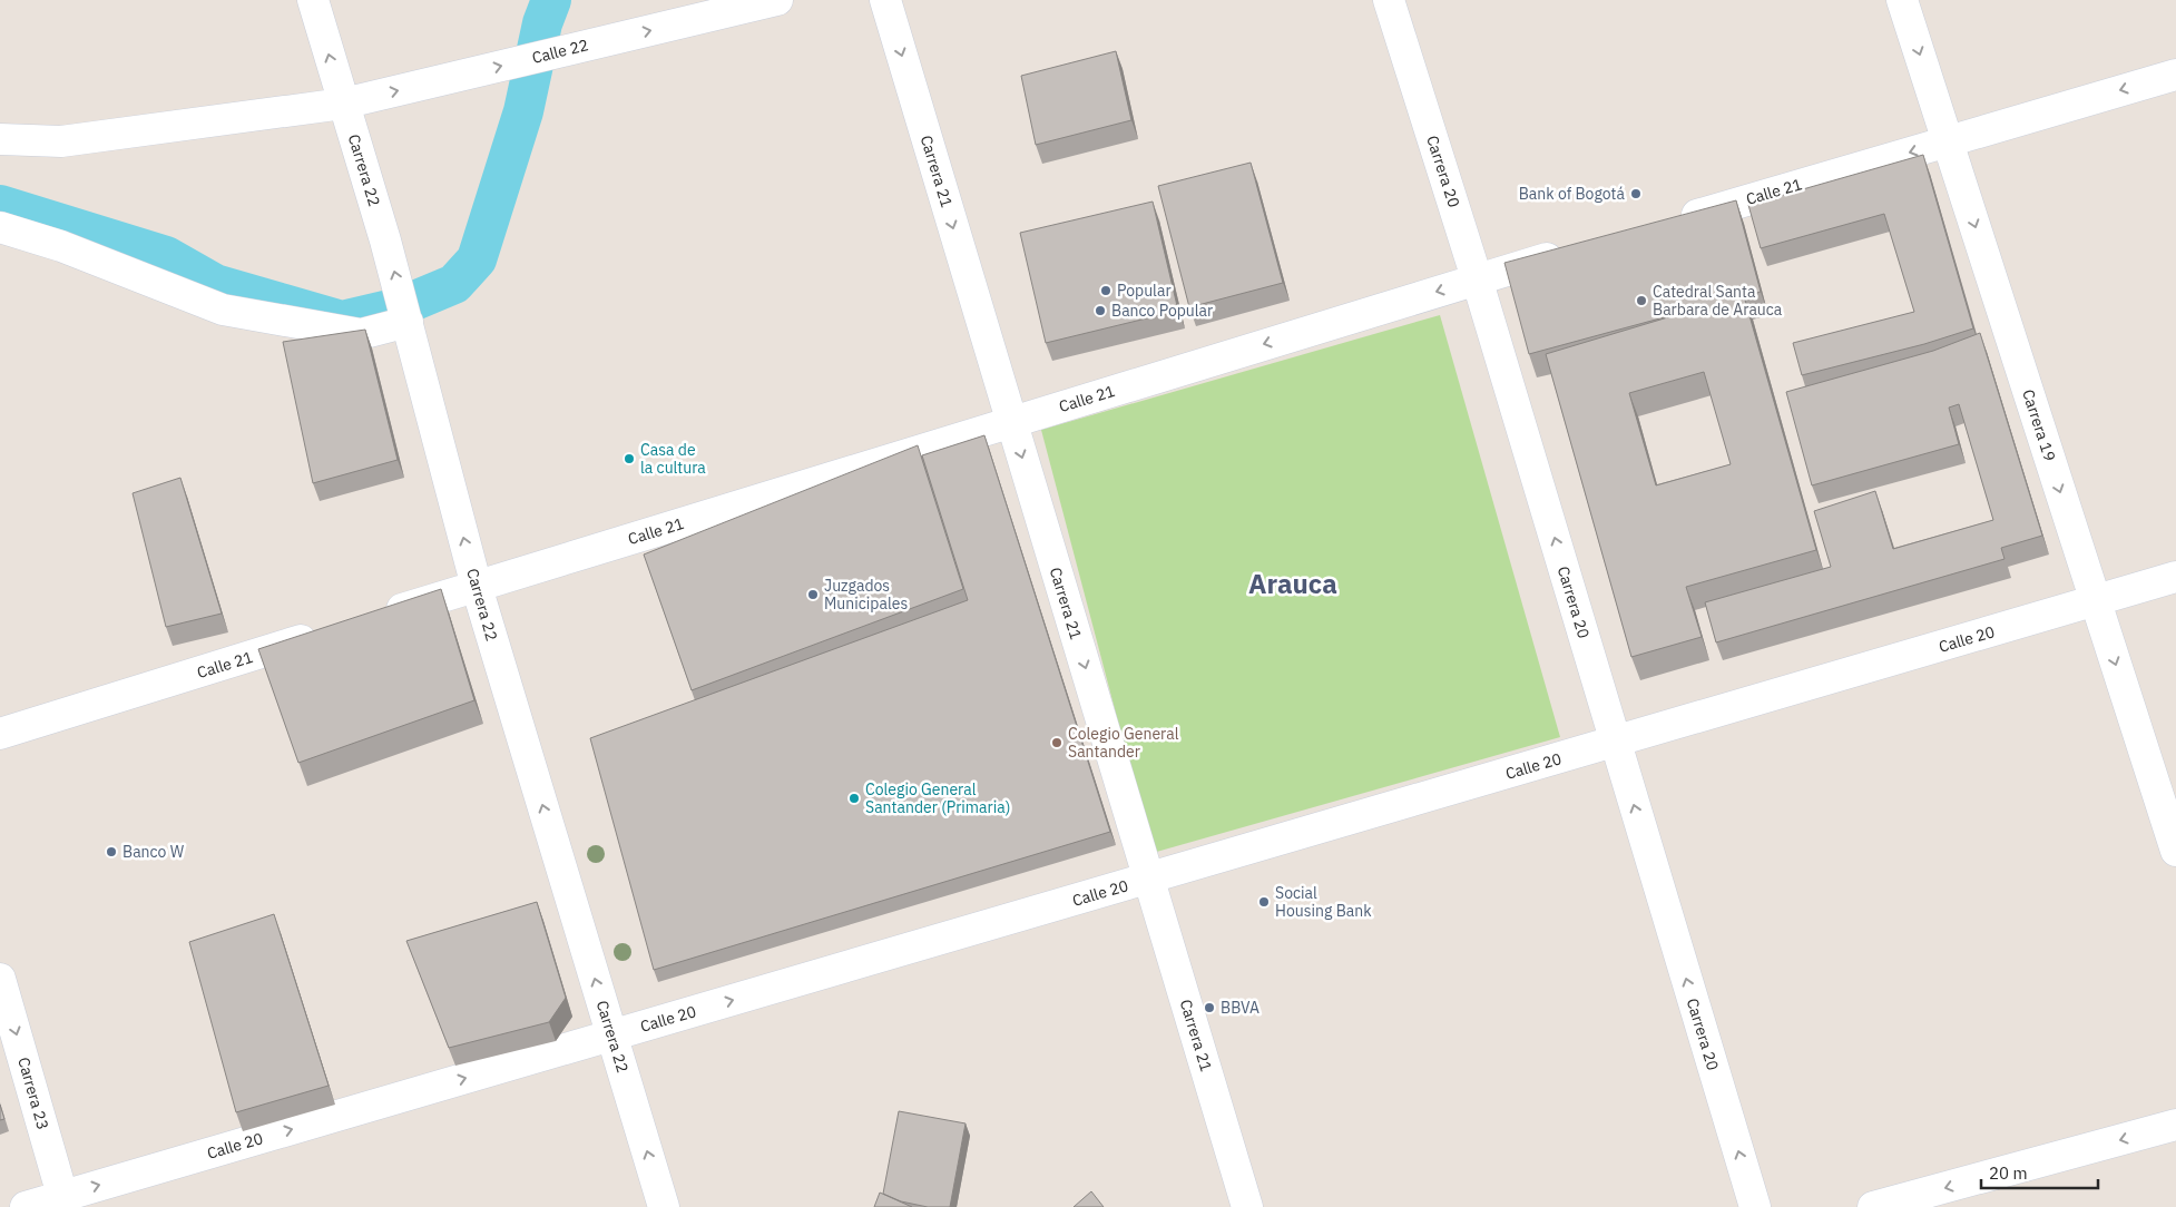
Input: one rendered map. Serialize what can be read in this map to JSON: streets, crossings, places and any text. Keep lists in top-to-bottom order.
{
  "streets": {
    "street": [
      "Calle 22",
      "Carrera 22",
      "Carrera 21",
      "Carrera 20",
      "Calle 21",
      "Carrera 19",
      "Calle 20",
      "Carrera 23"
    ]
  },
  "crossings": [
    ["Calle 22", "Carrera 22"],
    ["Carrera 22", "Calle 21"],
    ["Carrera 22", "Calle 20"],
    ["Carrera 21", "Calle 21"],
    ["Carrera 21", "Calle 20"],
    ["Carrera 20", "Calle 21"],
    ["Carrera 20", "Calle 20"],
    ["Calle 21", "Carrera 19"],
    ["Carrera 19", "Calle 20"],
    ["Calle 20", "Carrera 23"]
  ],
  "one_way": [
    "Calle 22",
    "Carrera 22",
    "Carrera 21",
    "Carrera 20",
    "Calle 21",
    "Carrera 19",
    "Calle 20",
    "Carrera 23"
  ],
  "districts": ["Arauca"],
  "places": [
    "Bank of Bogotá",
    "Popular",
    "Catedral Santa Barbara de Arauca",
    "Banco Popular",
    "Casa de la cultura",
    "Juzgados Municipales",
    "Colegio General Santander",
    "Colegio General Santander (Primaria)",
    "Banco W",
    "Social Housing Bank",
    "BBVA"
  ],
  "scale_bar": "20 m"
}
